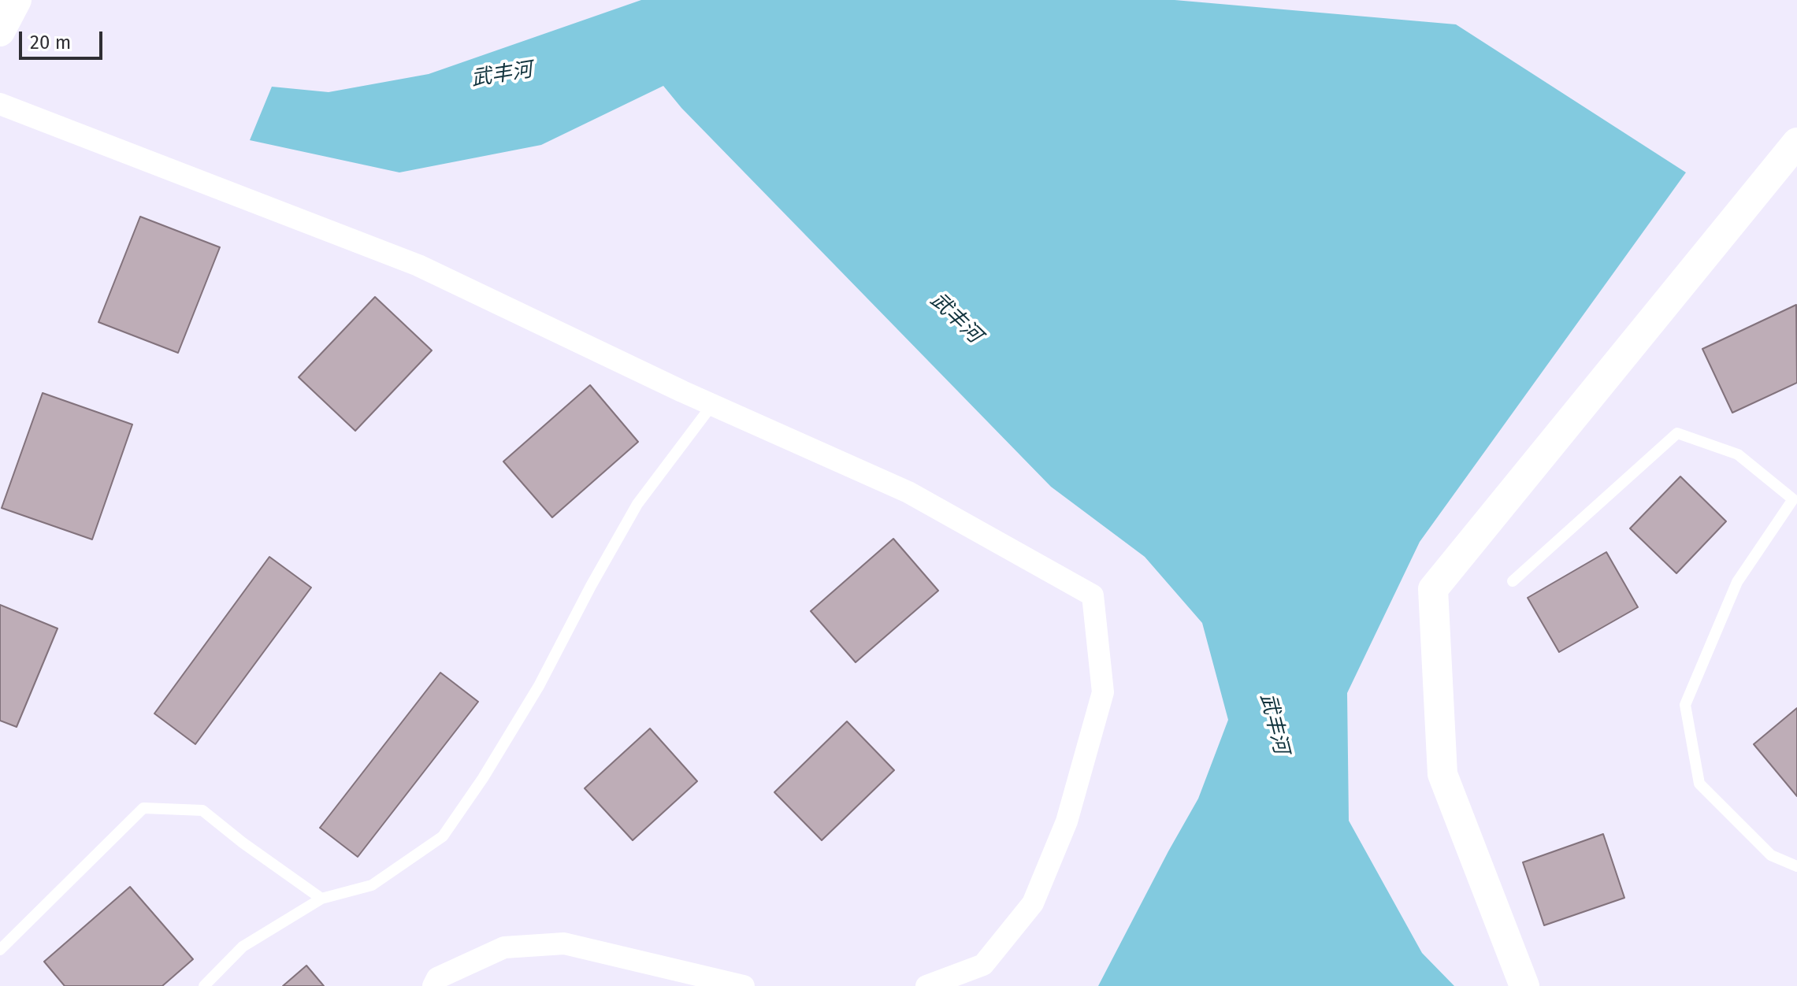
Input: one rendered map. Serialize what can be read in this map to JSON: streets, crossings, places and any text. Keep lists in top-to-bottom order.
{
  "water": ["武丰河"],
  "scale_bar": "20 m"
}
